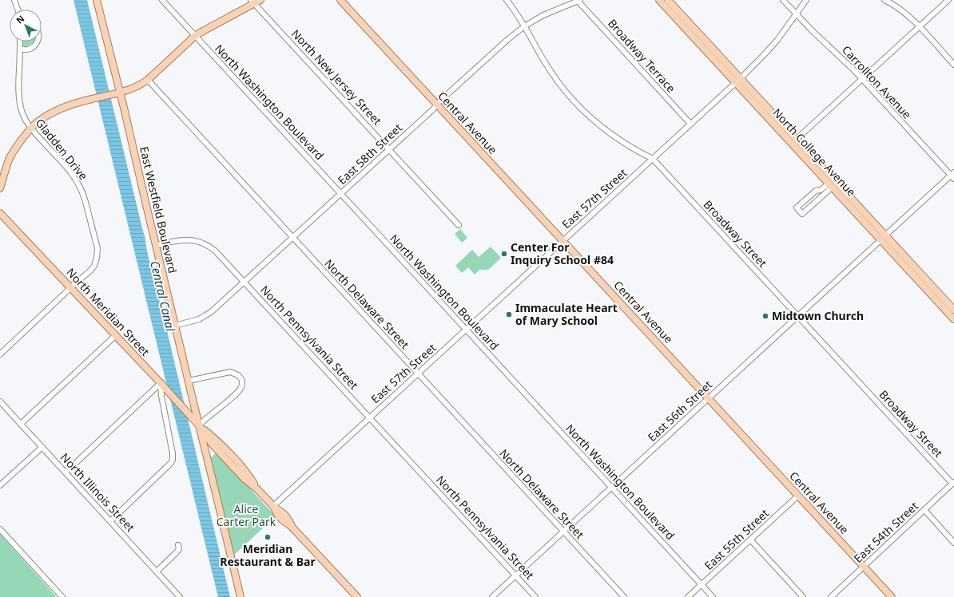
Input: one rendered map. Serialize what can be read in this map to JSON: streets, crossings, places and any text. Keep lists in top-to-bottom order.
{
  "streets": {
    "main road": [
      "Central Avenue",
      "North College Avenue",
      "East Westfield Boulevard",
      "North Meridian Street"
    ],
    "street": [
      "Broadway Terrace",
      "North New Jersey Street",
      "Carrollton Avenue",
      "North Washington Boulevard",
      "Gladden Drive",
      "East 58th Street",
      "East 57th Street",
      "Broadway Street",
      "North Delaware Street",
      "North Pennsylvania Street",
      "East 56th Street",
      "North Illinois Street",
      "East 54th Street",
      "East 55th Street"
    ]
  },
  "crossings": [
    ["Broadway Terrace", "East 58th Street"],
    ["Broadway Terrace", "East 57th Street"],
    ["North New Jersey Street", "East 58th Street"],
    ["Carrollton Avenue", "East 57th Street"],
    ["Carrollton Avenue", "East 56th Street"],
    ["North Washington Boulevard", "East 58th Street"],
    ["North Washington Boulevard", "East 57th Street"],
    ["North Washington Boulevard", "East 56th Street"],
    ["North Washington Boulevard", "East 55th Street"],
    ["Central Avenue", "East 58th Street"],
    ["Central Avenue", "East 57th Street"],
    ["Central Avenue", "East 56th Street"],
    ["Central Avenue", "East 54th Street"],
    ["Central Avenue", "East 55th Street"],
    ["Gladden Drive", "North Meridian Street"],
    ["North College Avenue", "East 57th Street"],
    ["North College Avenue", "East 56th Street"],
    ["East 58th Street", "East Westfield Boulevard"],
    ["East 58th Street", "Broadway Street"],
    ["East 58th Street", "North Delaware Street"],
    ["East 58th Street", "North Pennsylvania Street"],
    ["East 57th Street", "Broadway Street"],
    ["East 57th Street", "North Delaware Street"],
    ["East 57th Street", "North Meridian Street"],
    ["East 57th Street", "North Pennsylvania Street"],
    ["East Westfield Boulevard", "North Meridian Street"],
    ["East Westfield Boulevard", "North Pennsylvania Street"],
    ["Broadway Street", "East 56th Street"],
    ["Broadway Street", "East 54th Street"],
    ["North Delaware Street", "East 56th Street"],
    ["North Pennsylvania Street", "East 56th Street"]
  ],
  "water": ["Central Canal"],
  "parks": ["Alice Carter Park"],
  "places": [
    "Center For Inquiry School #84",
    "Immaculate Heart of Mary School",
    "Midtown Church",
    "Meridian Restaurant & Bar"
  ],
  "north": "top left"
}
